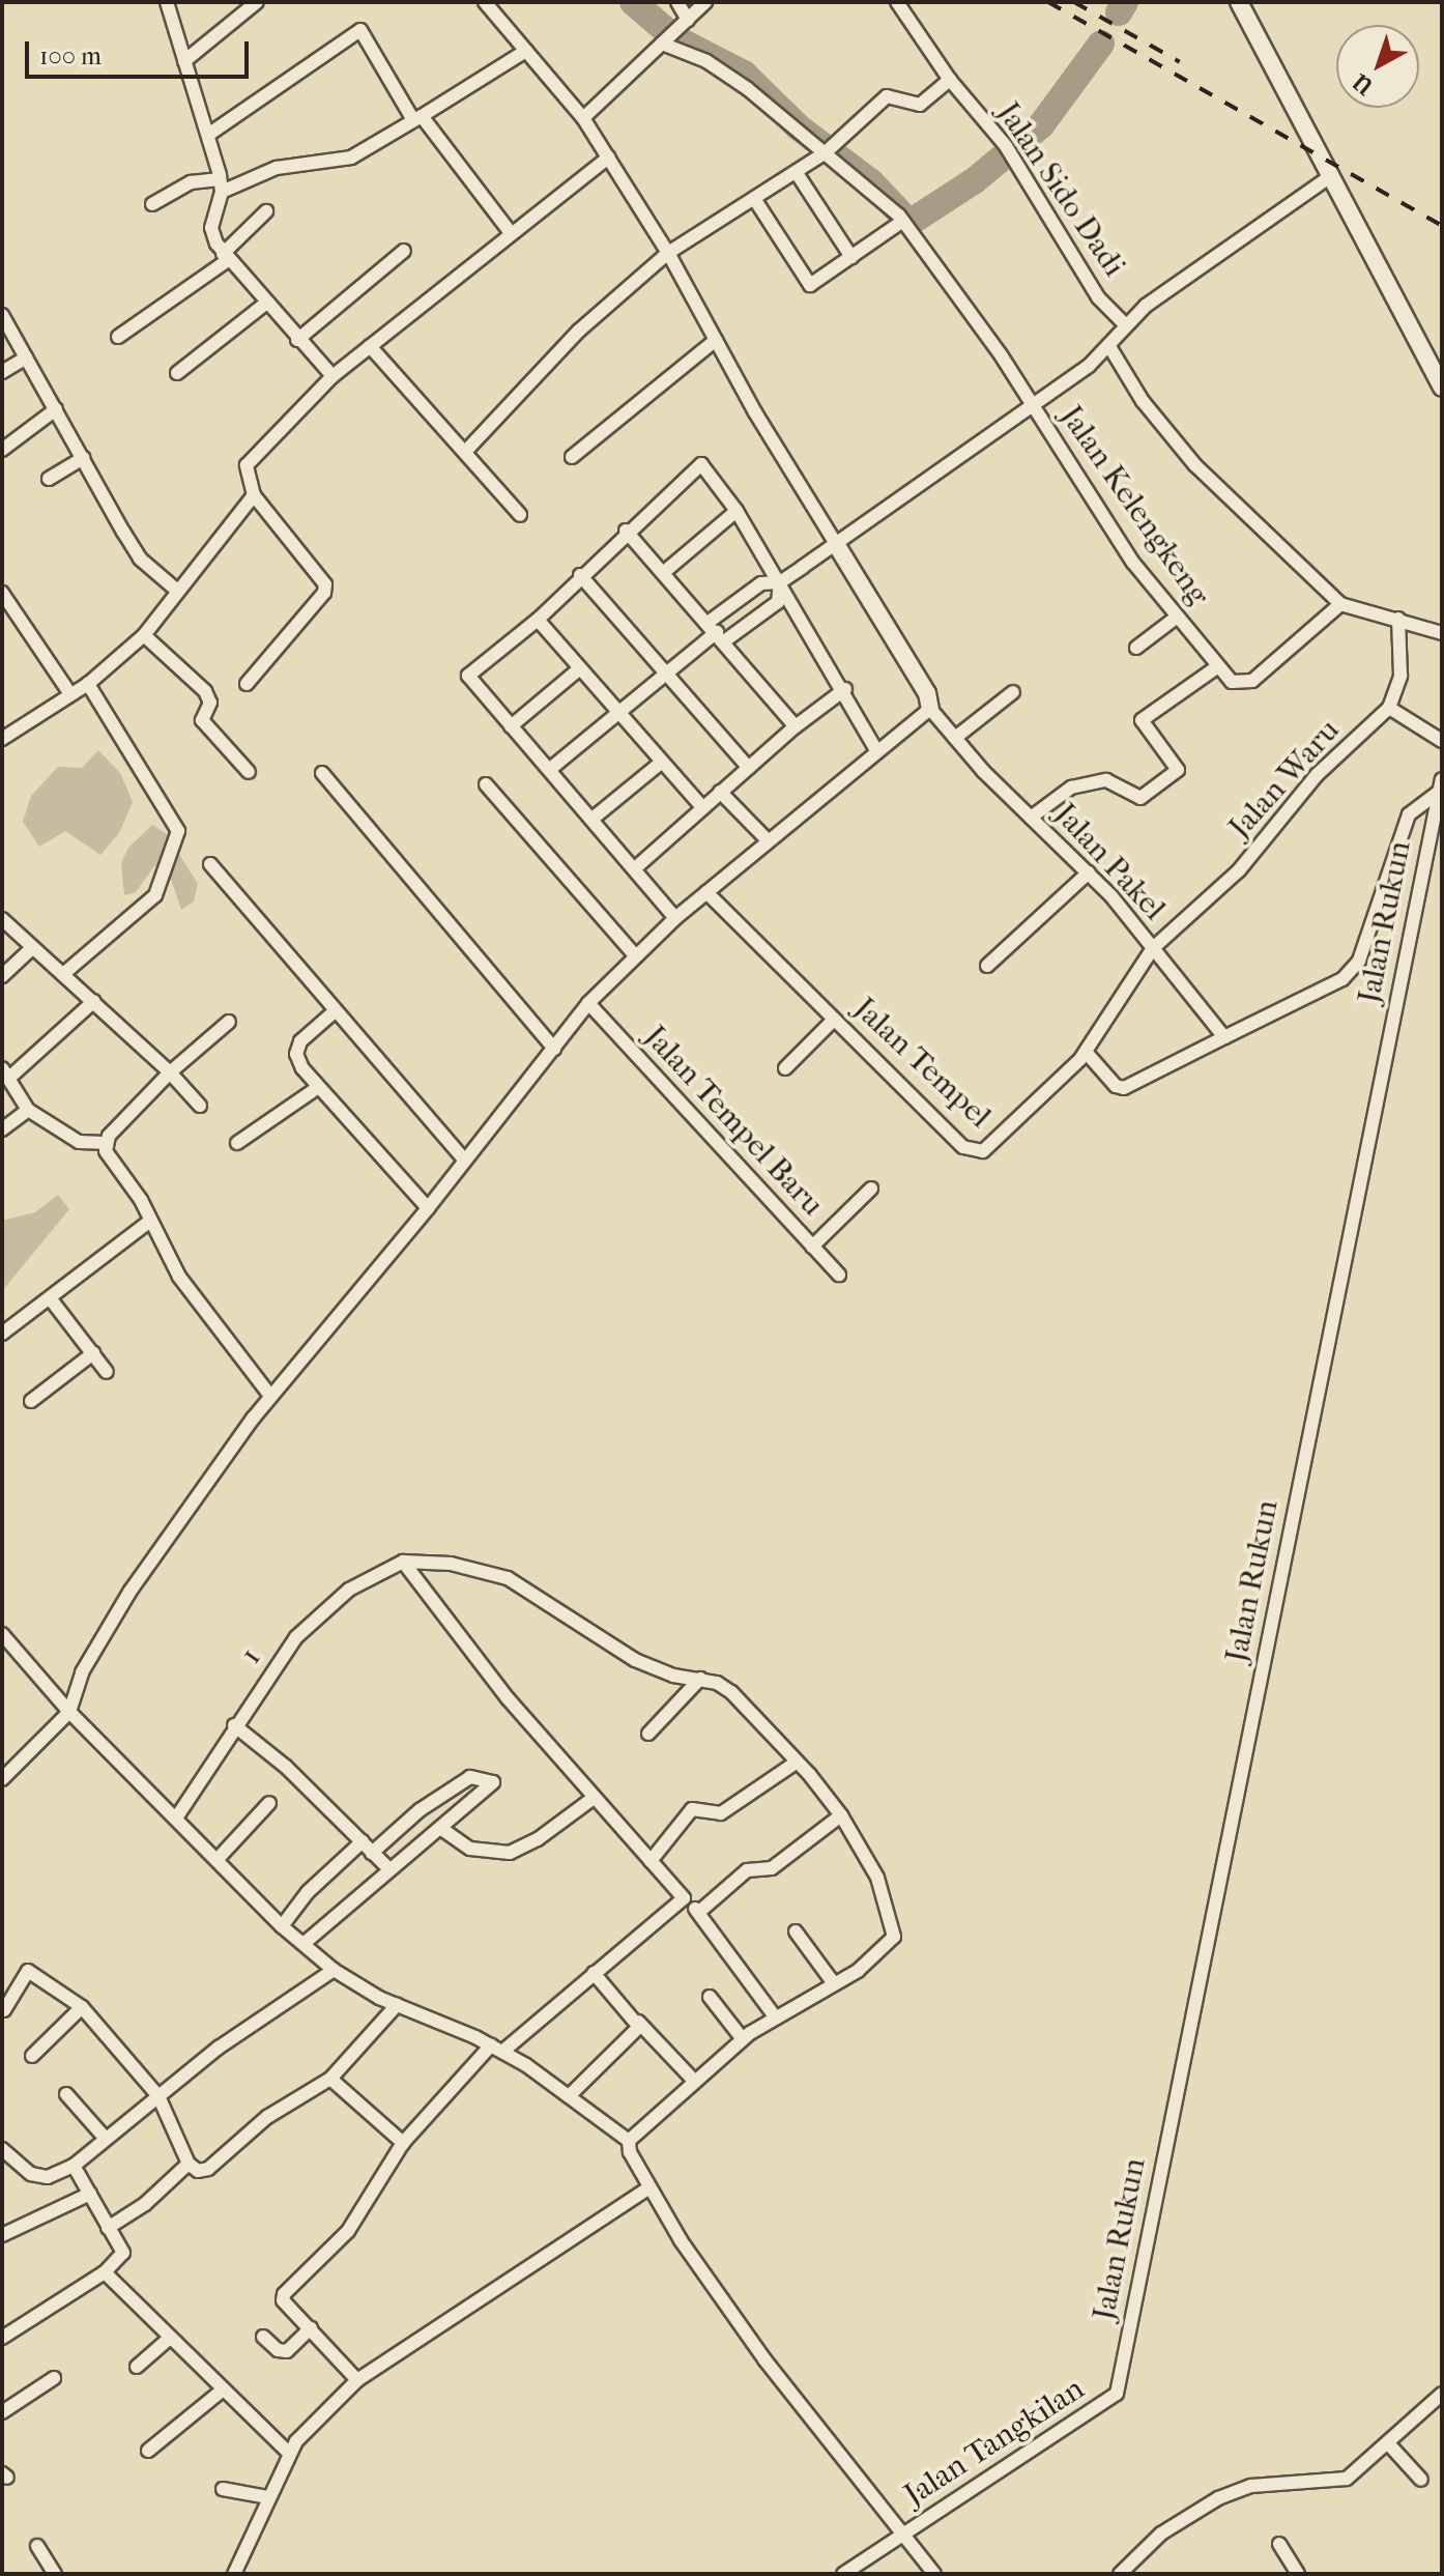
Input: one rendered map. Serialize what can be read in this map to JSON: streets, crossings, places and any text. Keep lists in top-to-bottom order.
{
  "streets": {
    "street": [
      "Jalan Sido Dadi",
      "Jalan Kelengkeng",
      "Jalan Waru",
      "Jalan Pakel",
      "Jalan Rukun",
      "Jalan Tempel",
      "Jalan Tempel Baru",
      "1",
      "Jalan Tangkilan"
    ]
  },
  "crossings": [
    ["Jalan Waru", "Jalan Pakel"],
    ["Jalan Waru", "Jalan Tempel"],
    ["Jalan Pakel", "Jalan Tempel"],
    ["Jalan Rukun", "Jalan Tangkilan"]
  ],
  "scale_bar": "100 m",
  "north": "bottom left"
}
